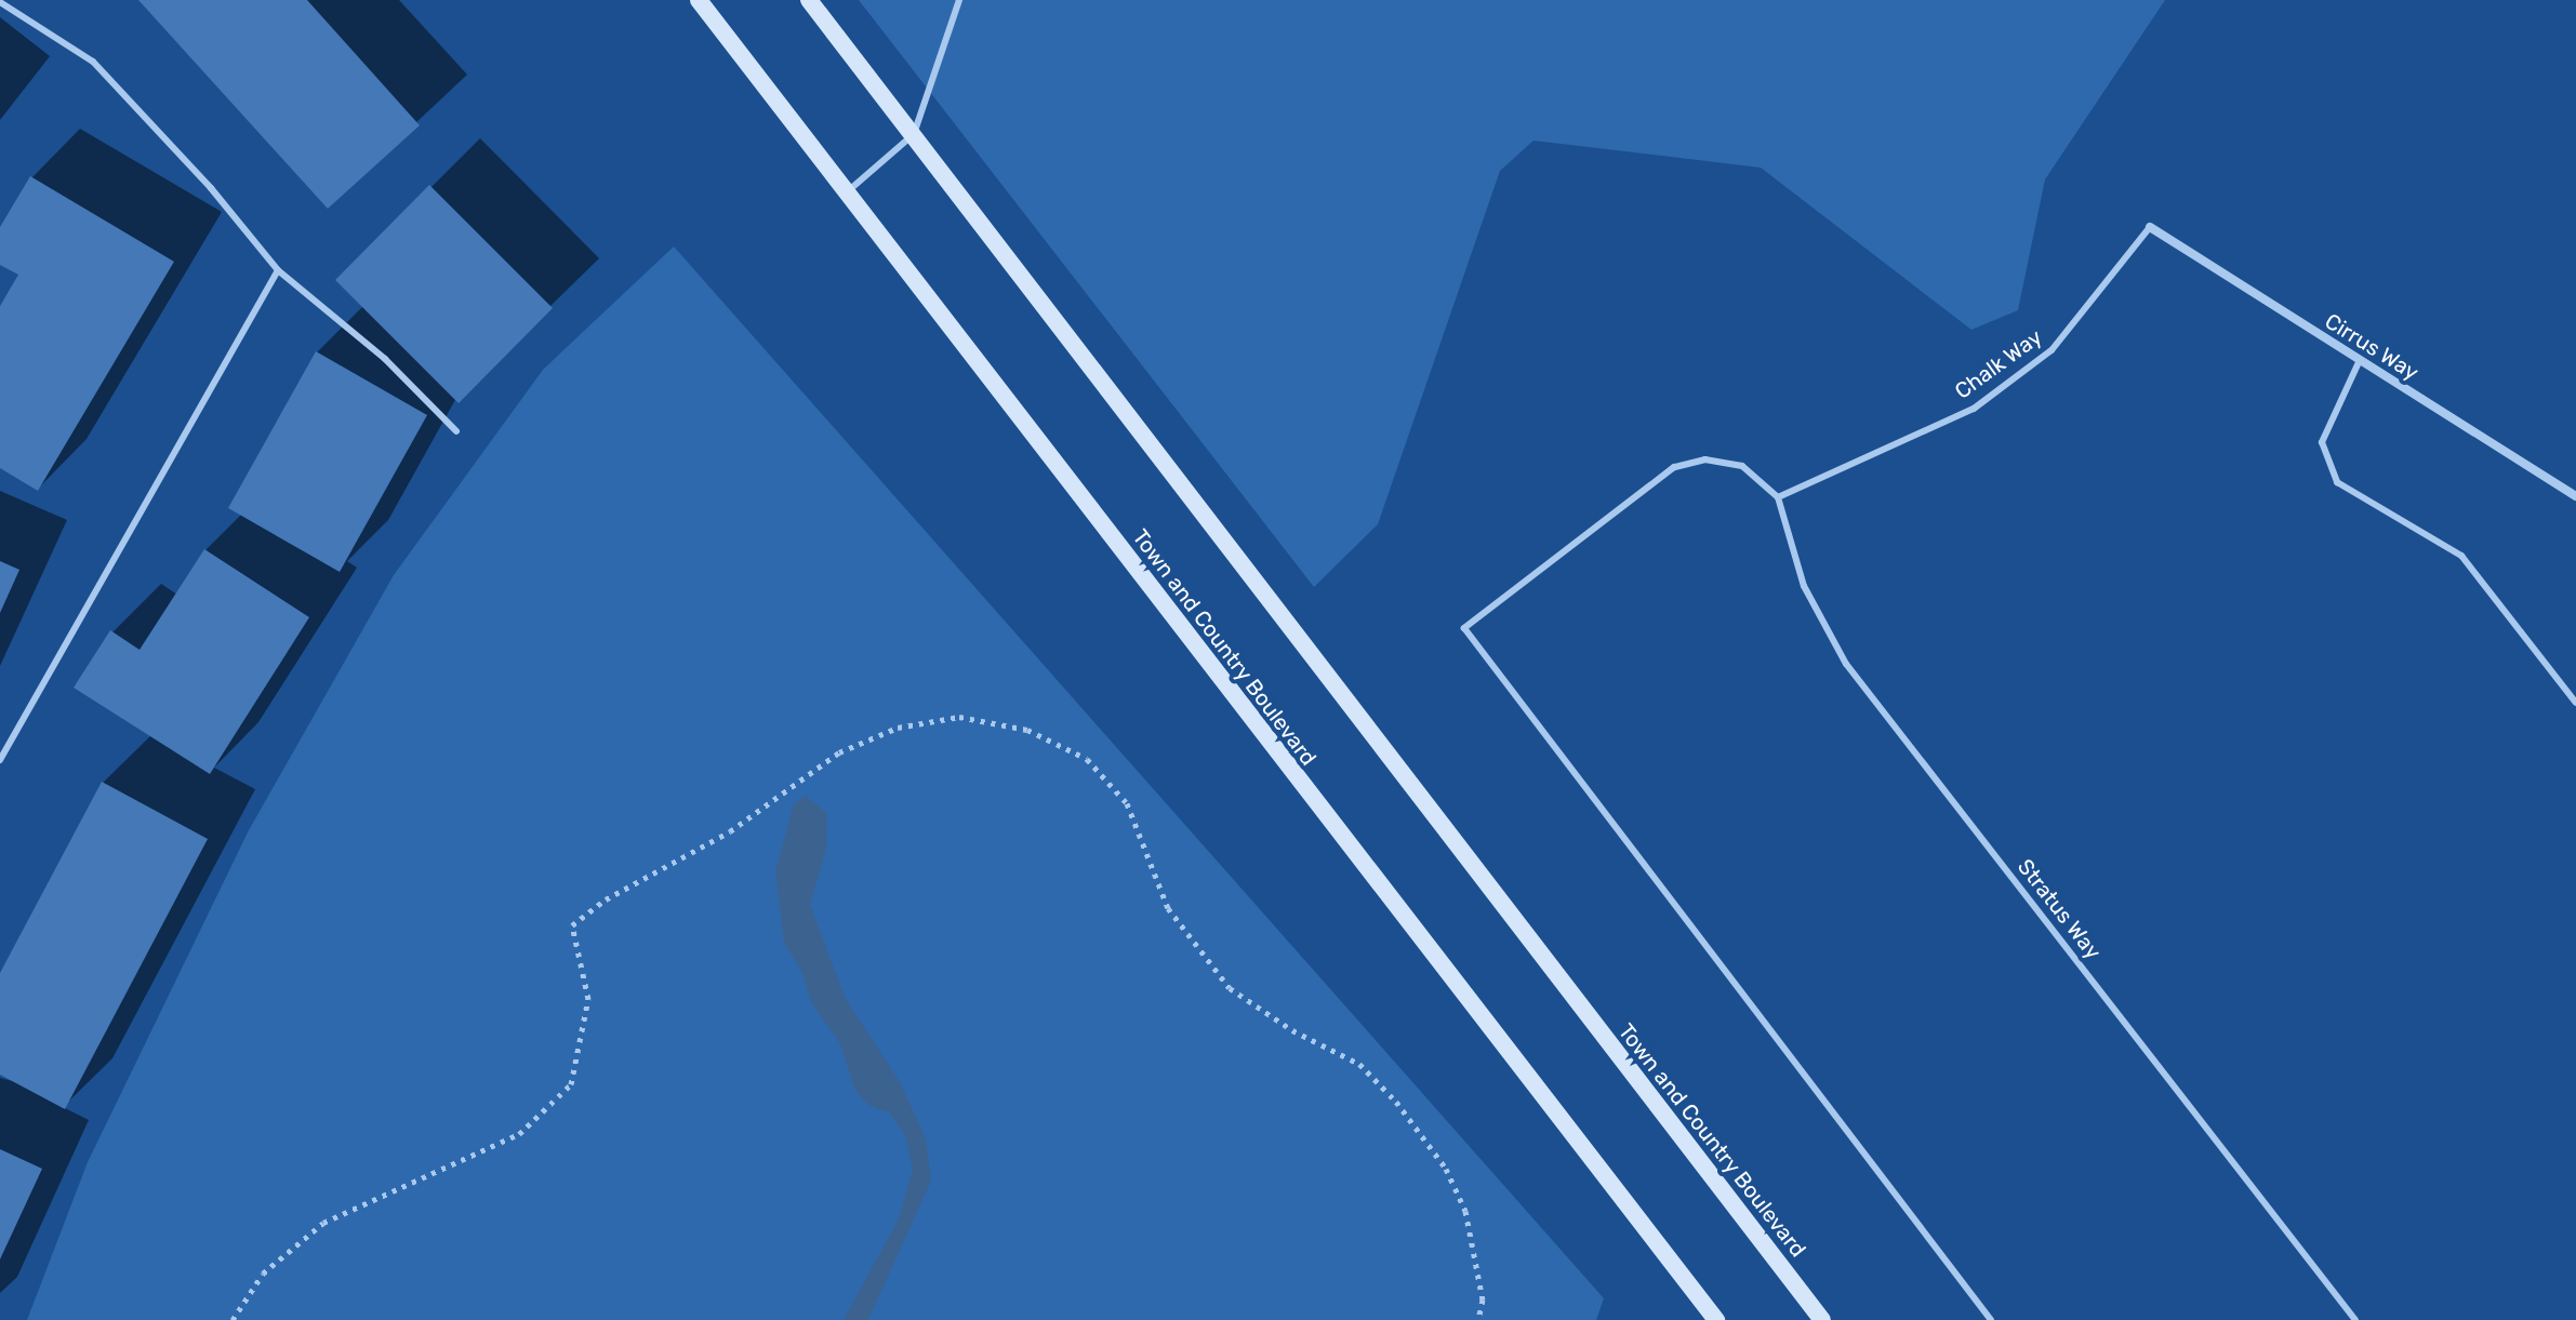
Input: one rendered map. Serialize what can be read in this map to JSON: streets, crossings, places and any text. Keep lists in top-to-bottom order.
{
  "streets": {
    "main road": ["Town and Country Boulevard"],
    "street": ["Cirrus Way"],
    "lane": ["Chalk Way", "Stratus Way"]
  },
  "crossings": [
    ["Cirrus Way", "Chalk Way"],
    ["Chalk Way", "Stratus Way"]
  ]
}
